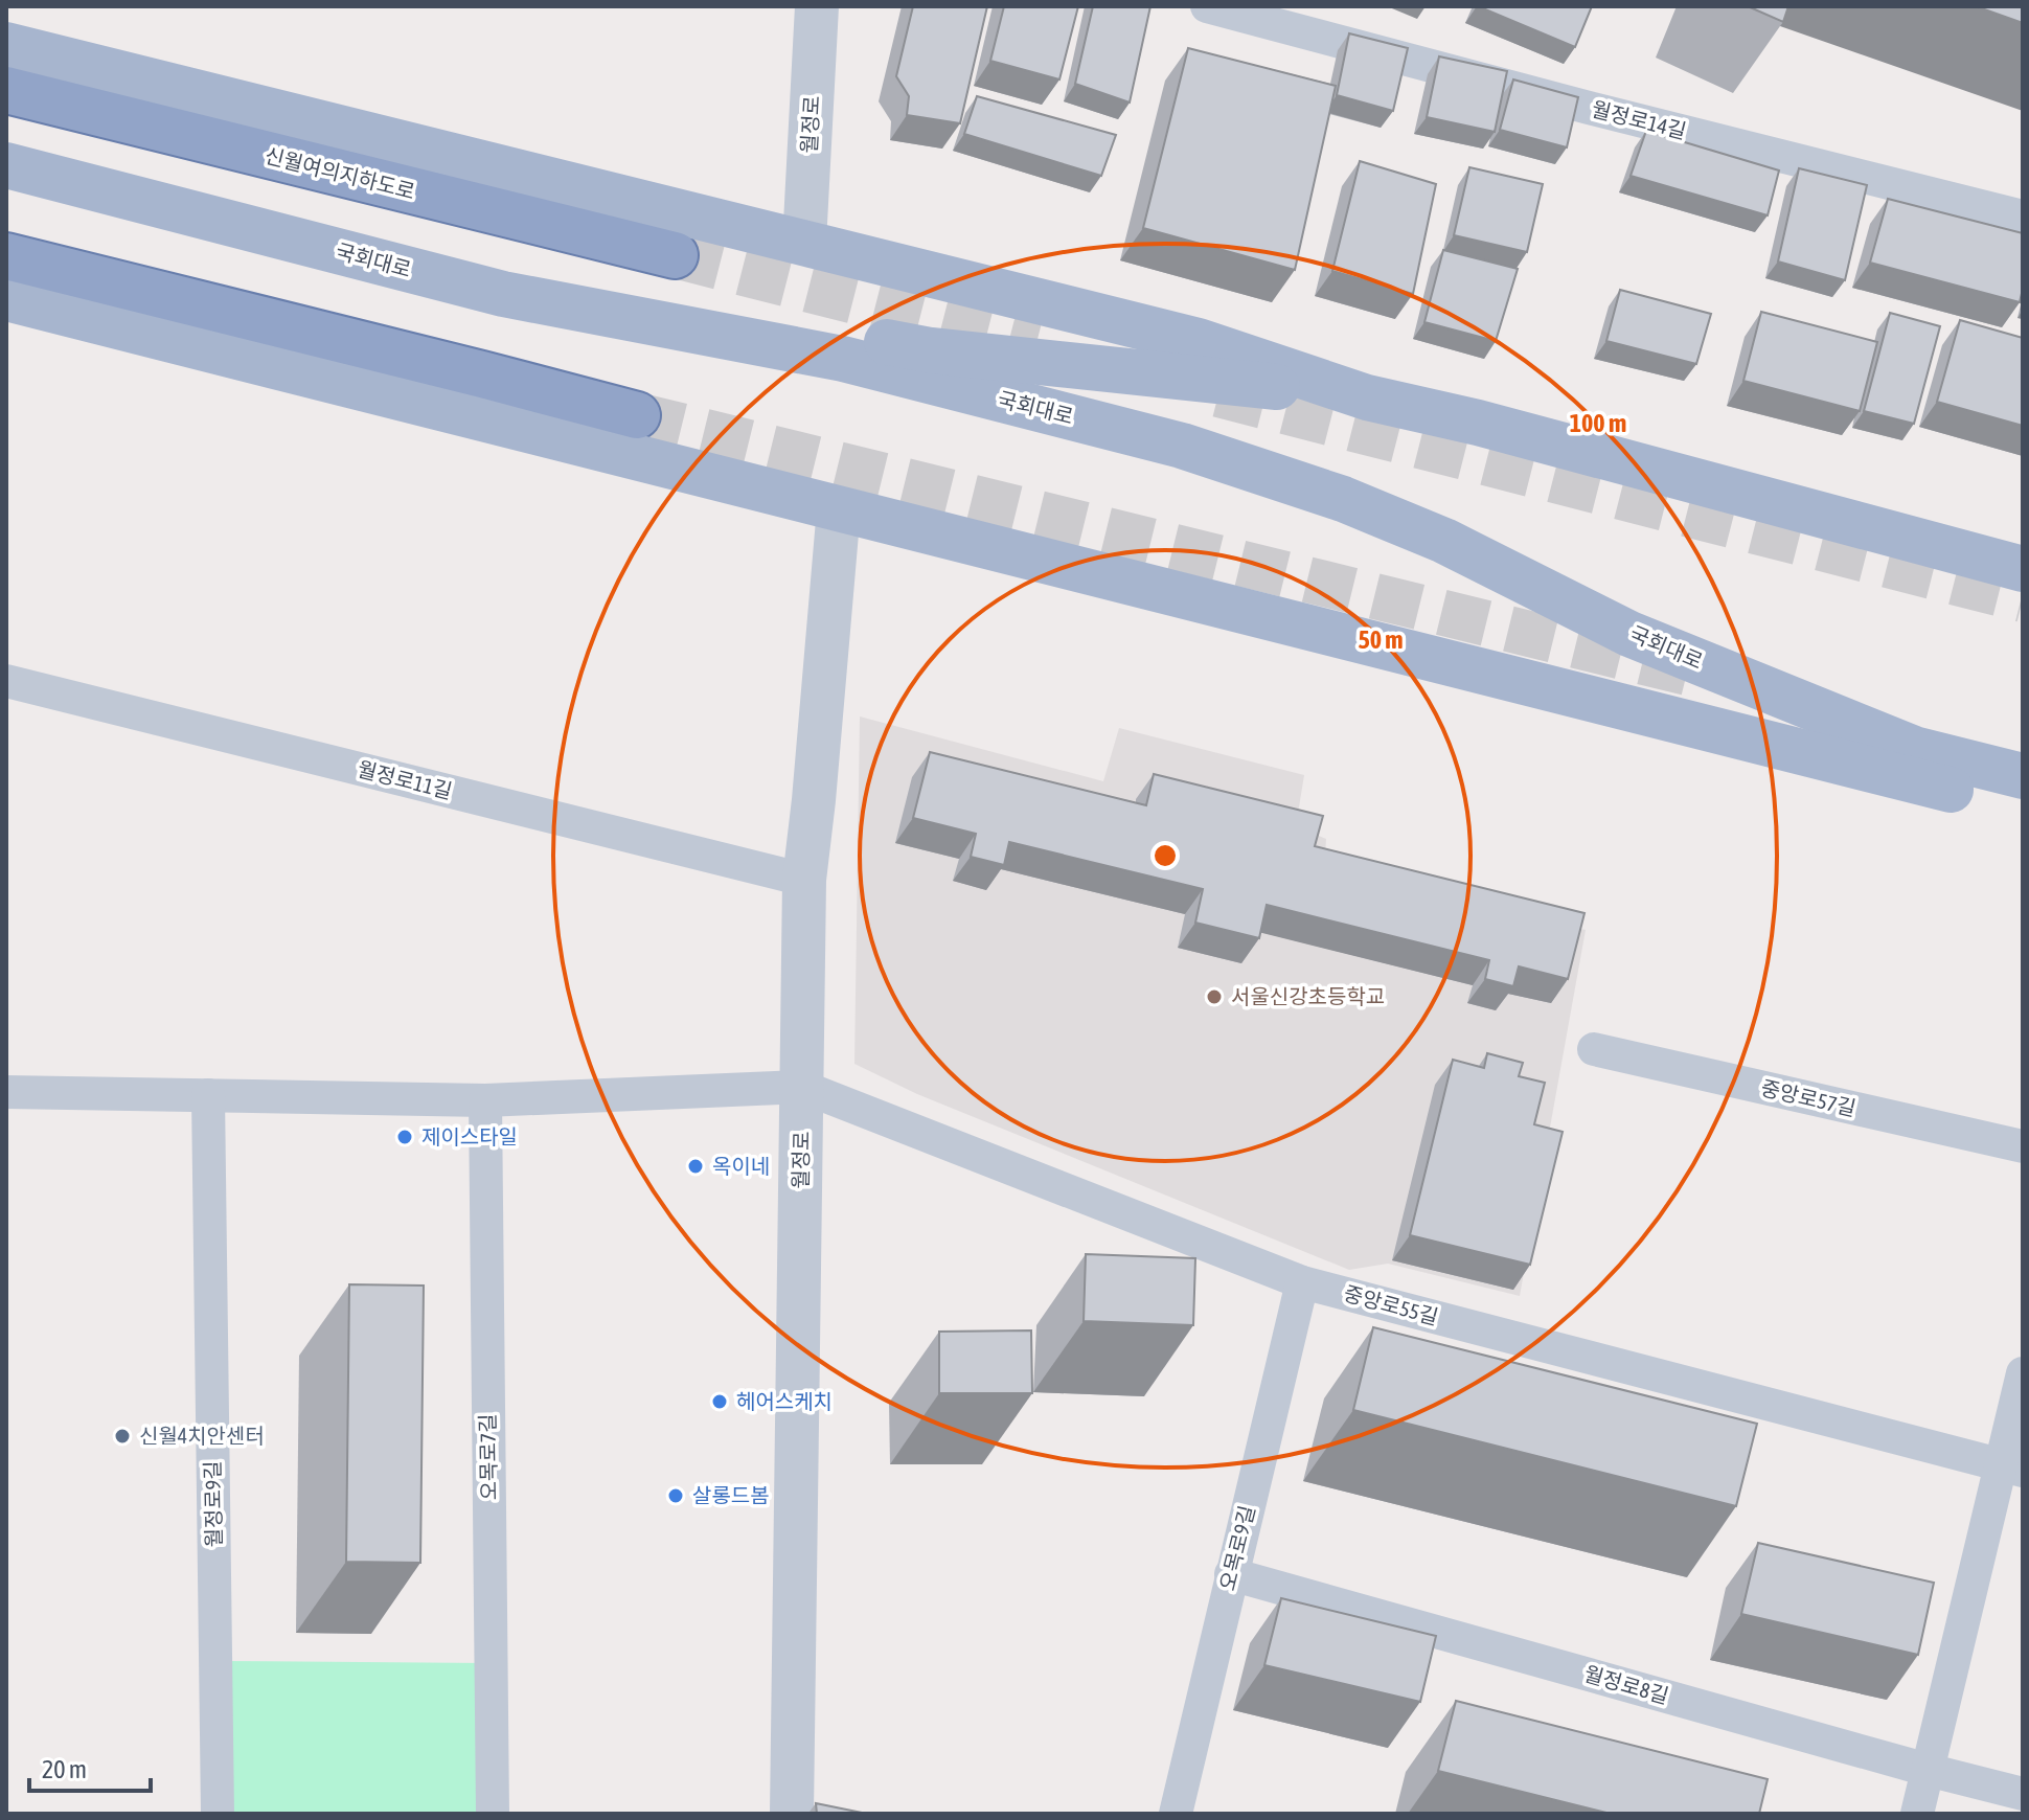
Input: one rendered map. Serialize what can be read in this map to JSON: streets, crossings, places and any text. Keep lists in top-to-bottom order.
{
  "streets": {
    "highway": ["신월여의지하도로"],
    "main road": ["국회대로"],
    "street": [
      "월정로14길",
      "월정로",
      "월정로11길",
      "중앙로57길",
      "중앙로55길",
      "오목로7길",
      "월정로9길",
      "오목로9길",
      "월정로8길"
    ]
  },
  "crossings": [
    ["월정로", "월정로11길"],
    ["월정로", "중앙로55길"],
    ["중앙로55길", "오목로9길"],
    ["오목로9길", "월정로8길"]
  ],
  "places": [
    "서울신강초등학교",
    "제이스타일",
    "옥이네",
    "헤어스케치",
    "신월4치안센터",
    "살롱드봄"
  ],
  "scale_bar": "20 m",
  "rings": ["100 m", "50 m"]
}
